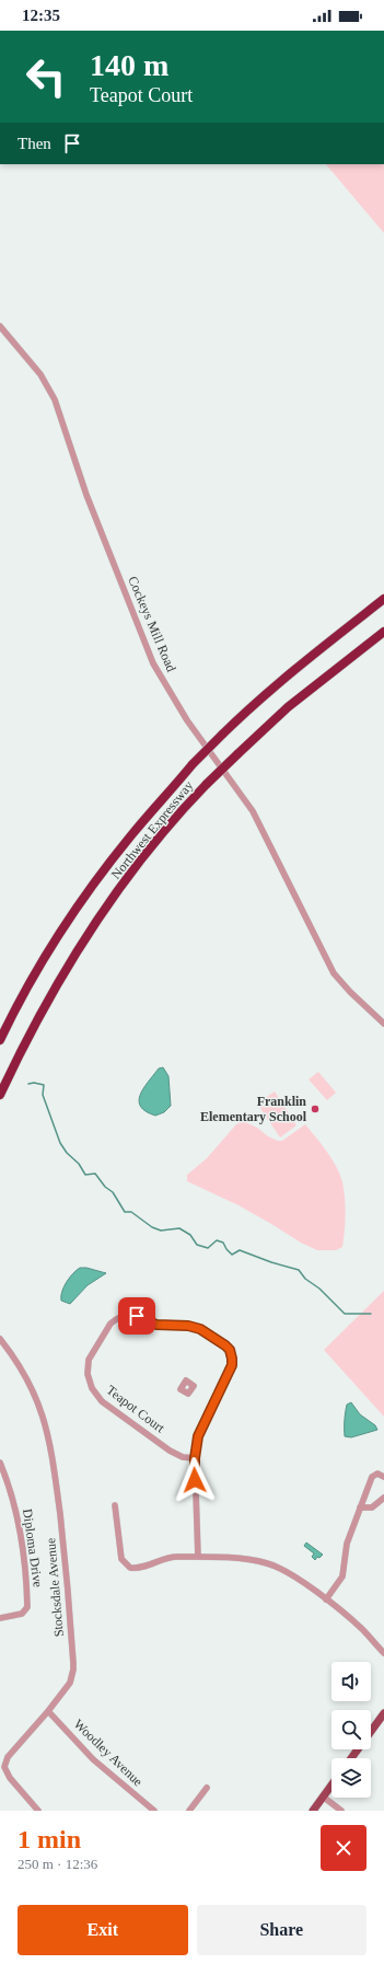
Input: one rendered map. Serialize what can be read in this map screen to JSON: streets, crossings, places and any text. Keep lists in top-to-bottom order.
{
  "streets": {
    "highway": ["Northwest Expressway"],
    "street": [
      "Cockeys Mill Road",
      "Teapot Court",
      "Diploma Drive",
      "Stocksdale Avenue",
      "Woodley Avenue"
    ]
  },
  "crossings": [
    ["Stocksdale Avenue", "Woodley Avenue"]
  ],
  "places": ["Franklin Elementary School"],
  "page": {
    "status": "12:35",
    "turn": ["140 m", "Teapot Court"],
    "then": "Then",
    "heading": ["1 min", "250 m · 12:36"],
    "buttons": ["Exit", "Share"]
  }
}
